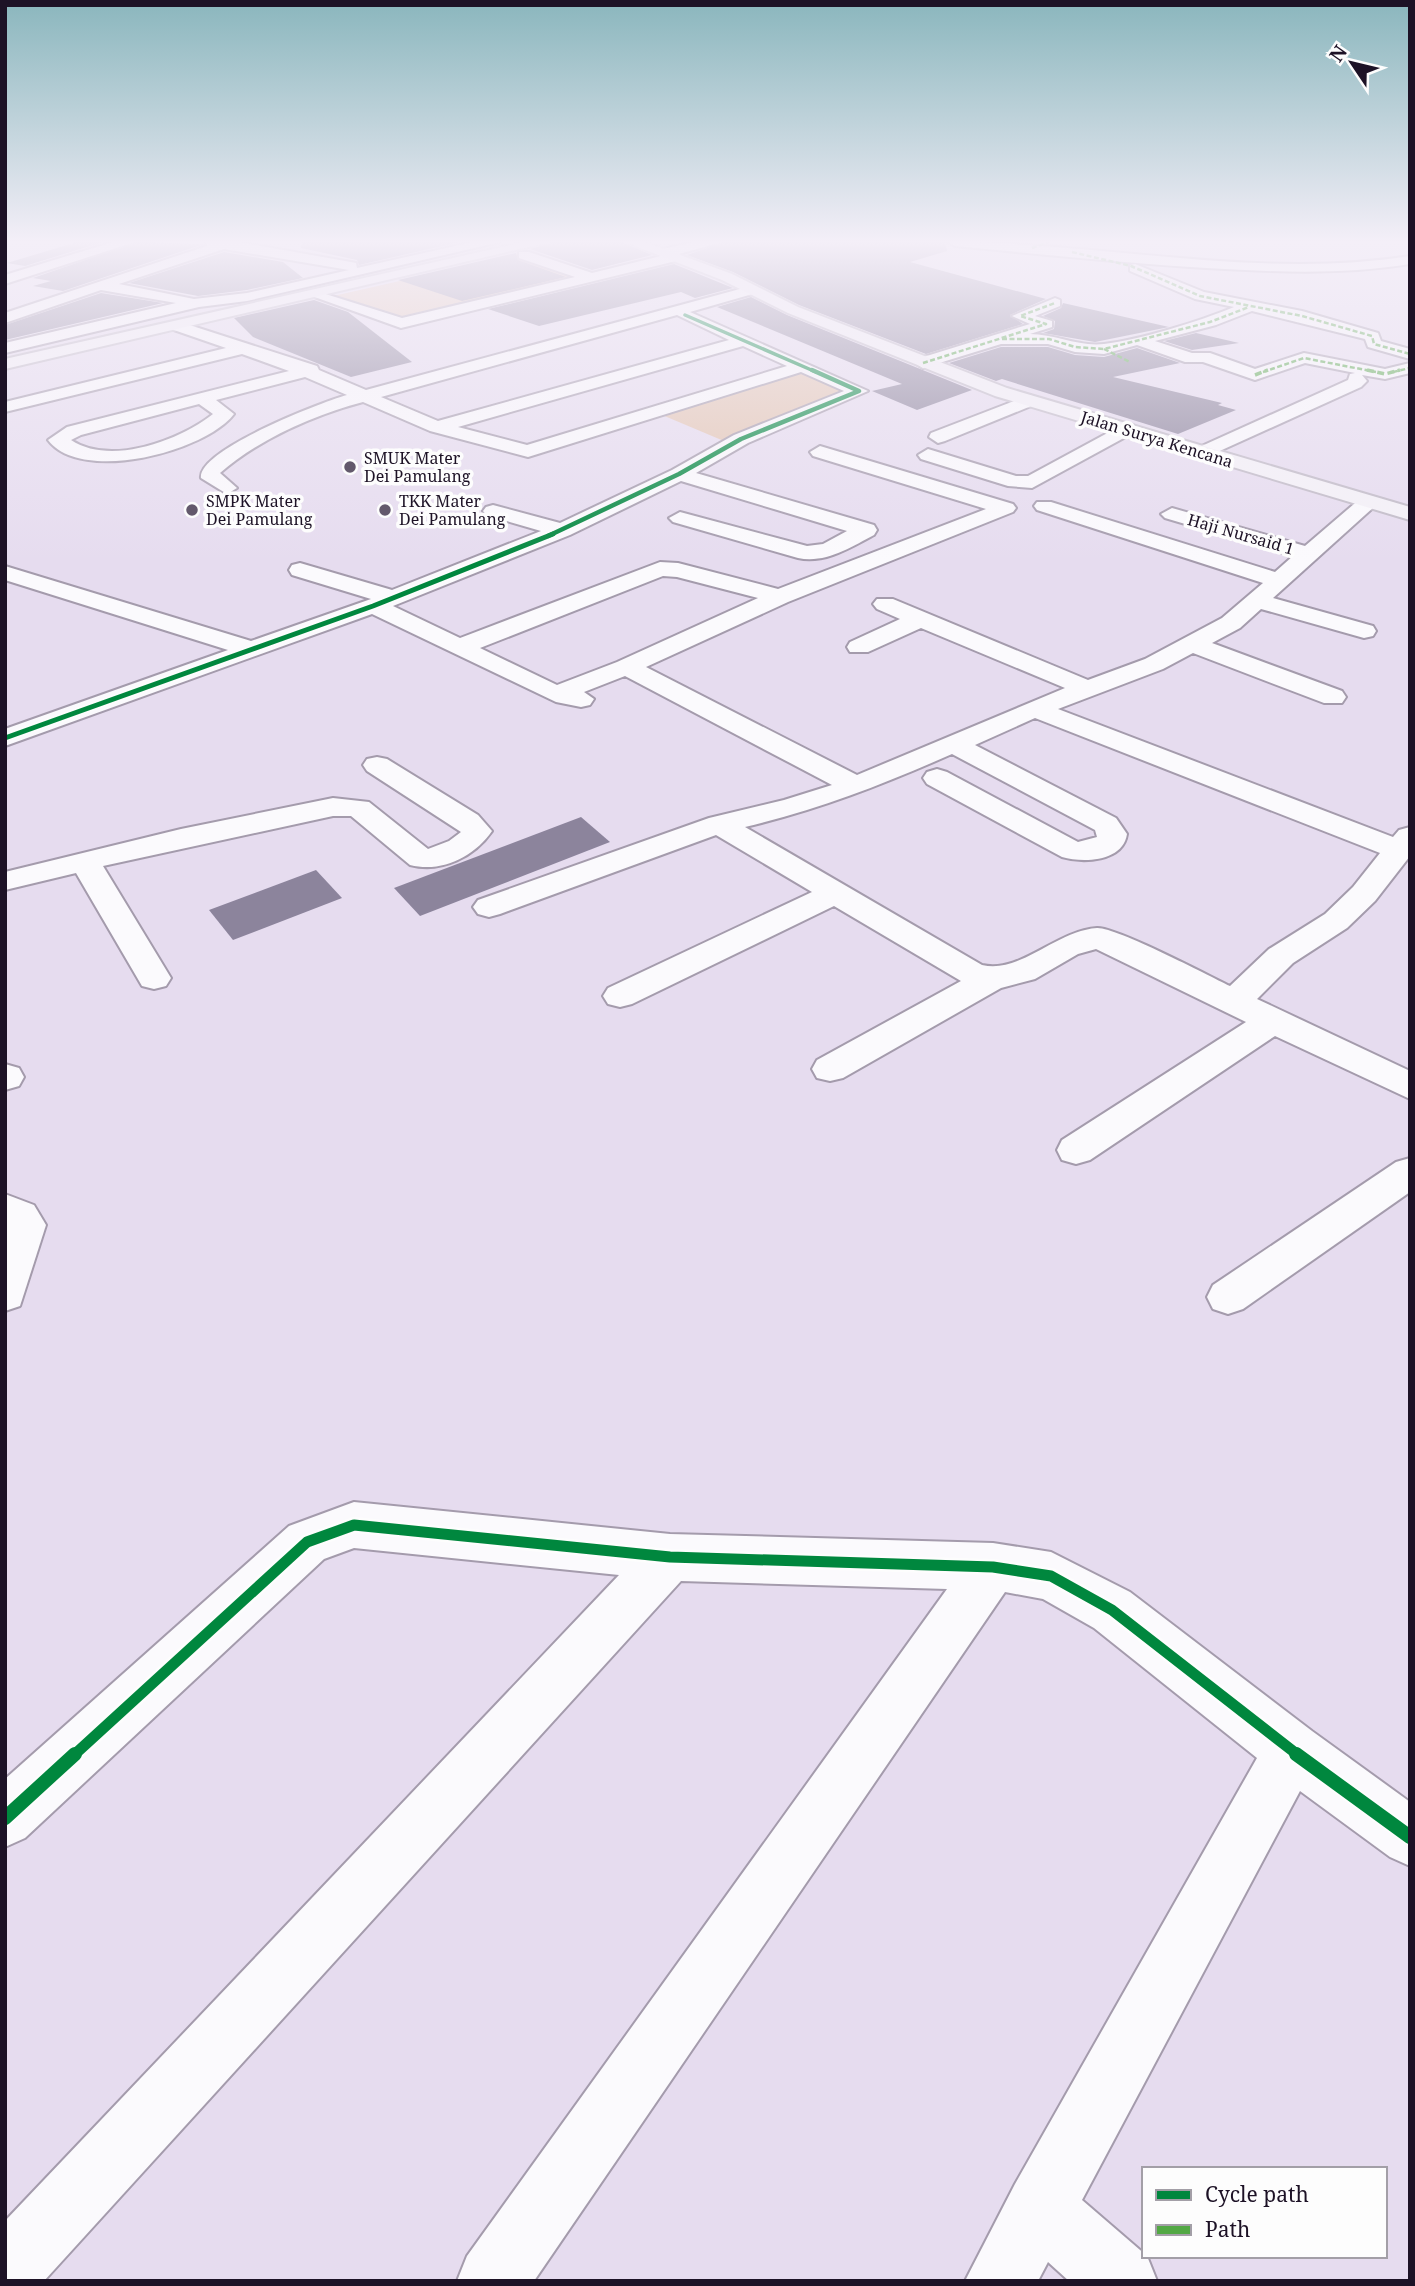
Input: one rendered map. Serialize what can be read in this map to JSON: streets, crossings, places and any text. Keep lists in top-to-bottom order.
{
  "streets": {
    "main road": ["Jalan Surya Kencana"],
    "street": ["Haji Nursaid 1"]
  },
  "places": ["SMUK Mater Dei Pamulang", "SMPK Mater Dei Pamulang", "TKK Mater Dei Pamulang"],
  "legend": ["Cycle path", "Path"],
  "north": "top left"
}
